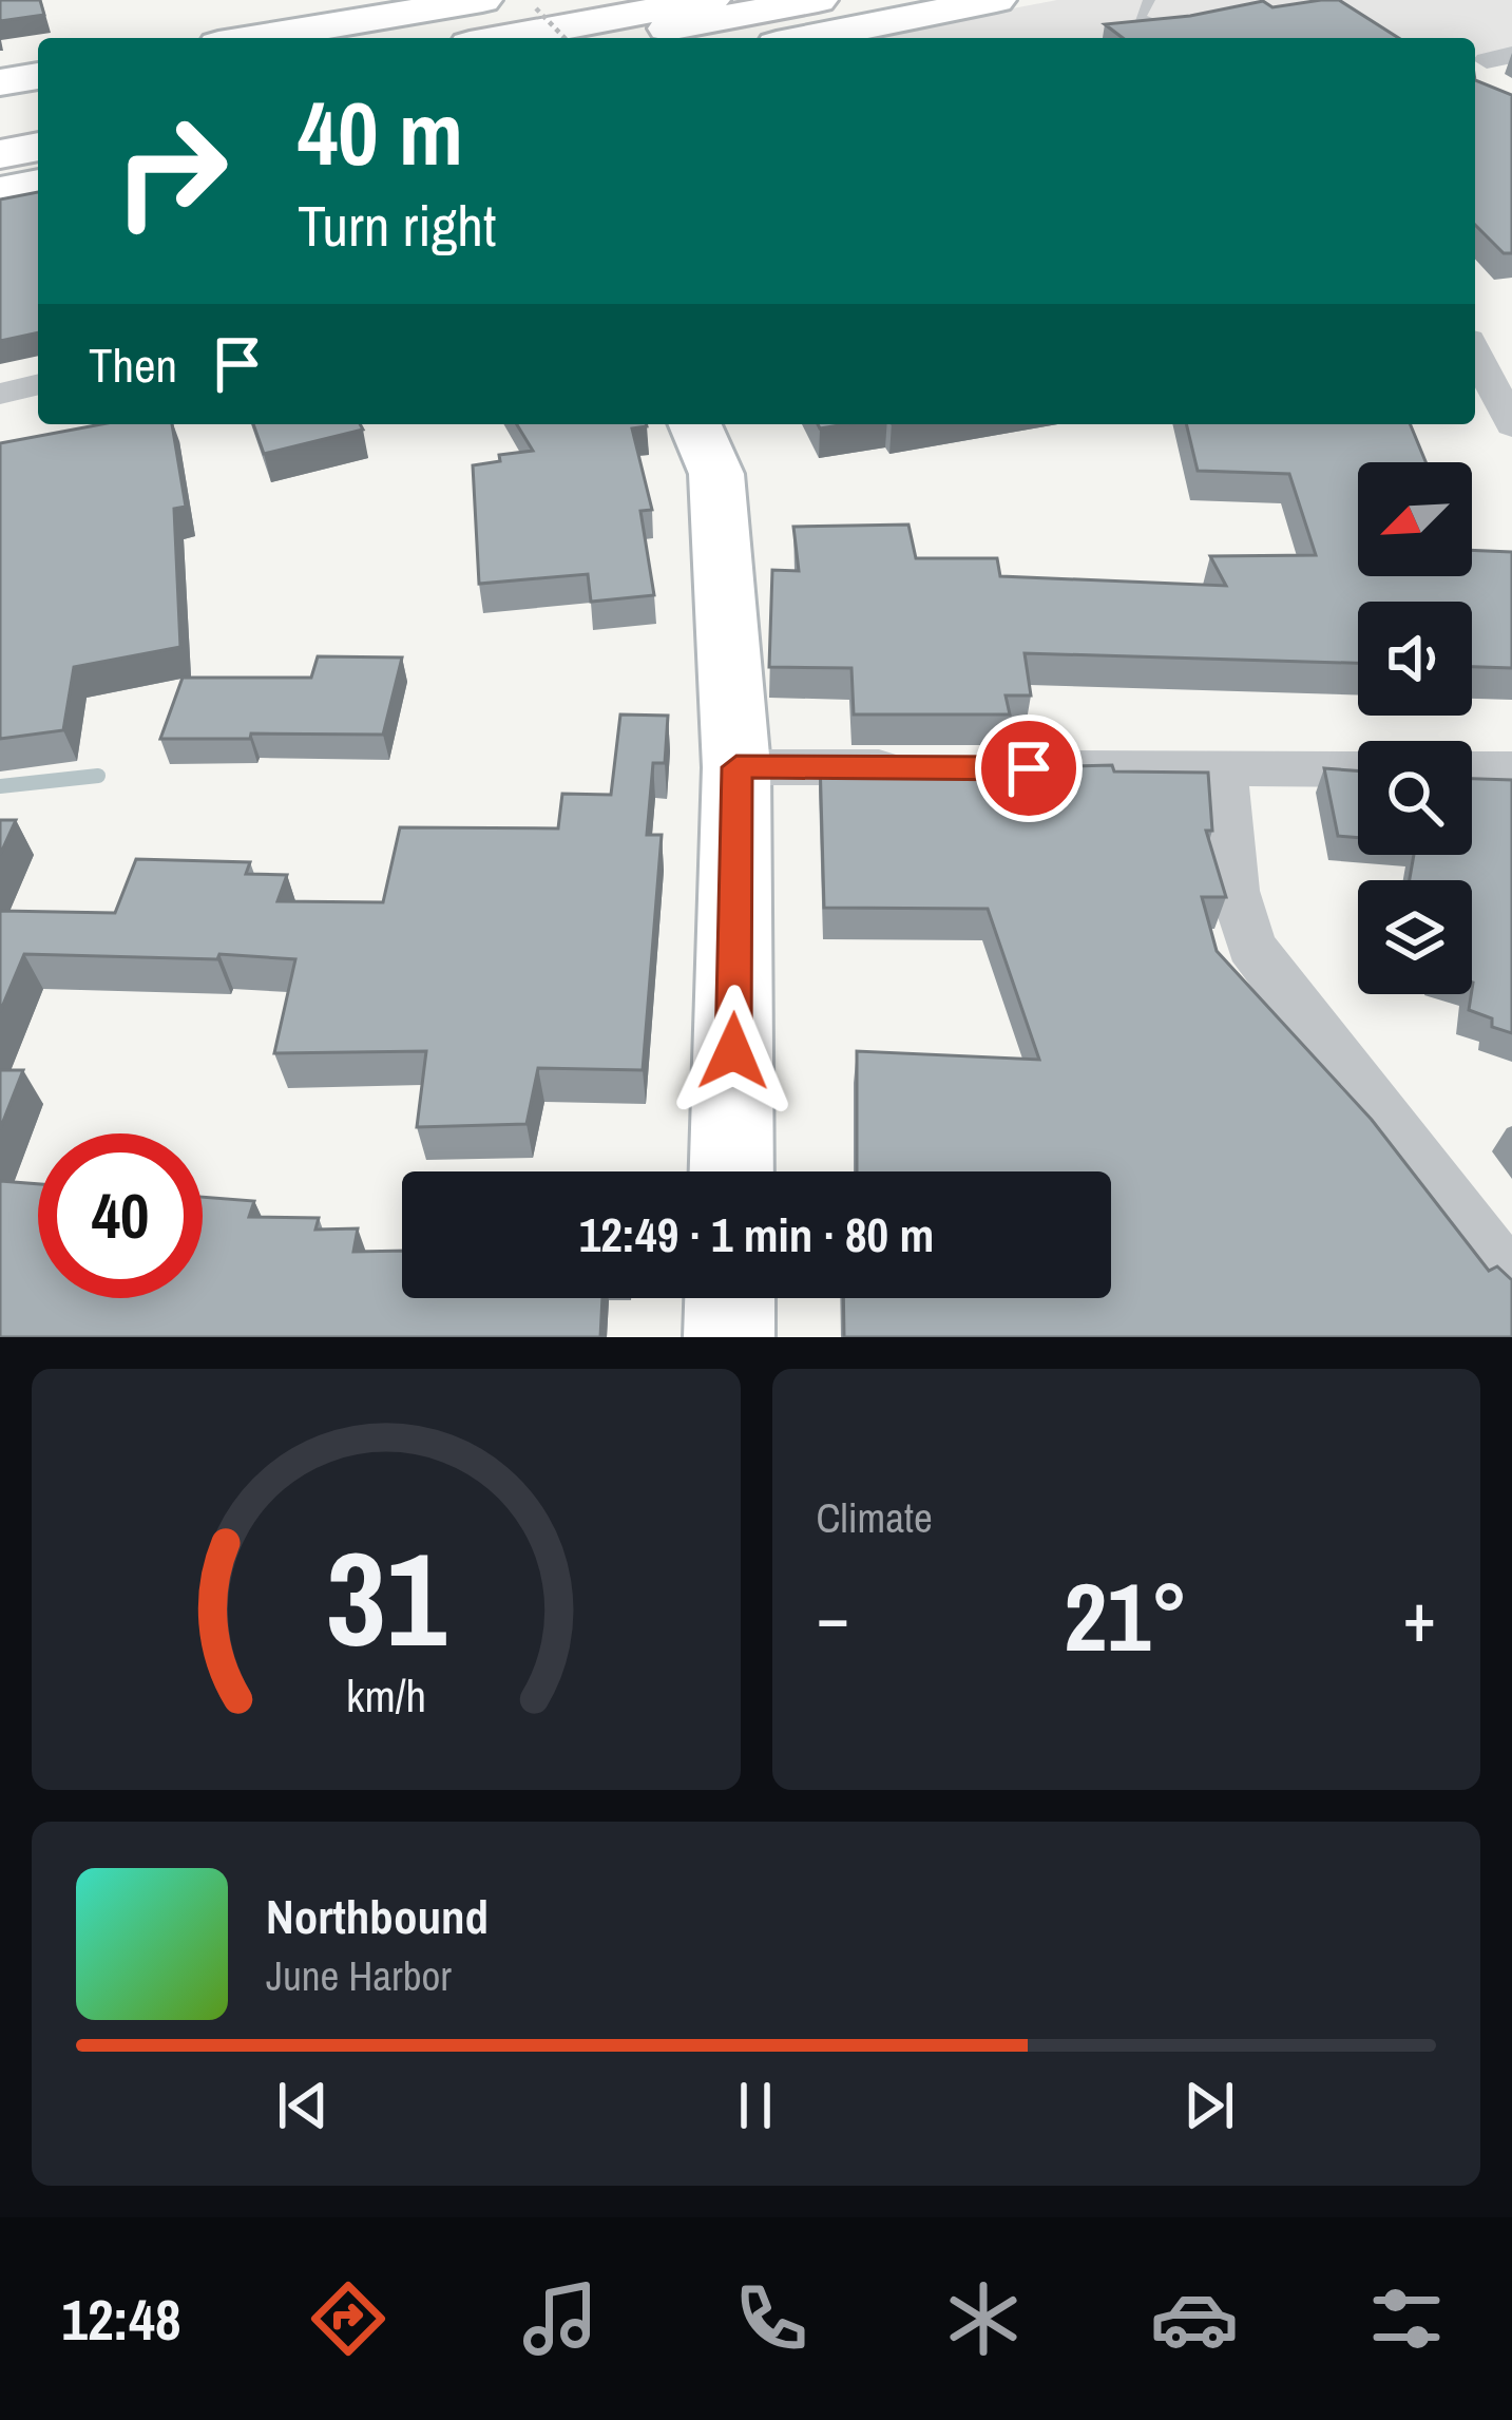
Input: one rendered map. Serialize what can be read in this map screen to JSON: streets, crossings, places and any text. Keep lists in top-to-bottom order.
{
  "north": "bottom left",
  "page": {
    "turn": ["40 m", "Turn right"],
    "then": "Then",
    "limit": "40",
    "trip": "12:49 · 1 min · 80 m",
    "tile": "Climate",
    "heat": ["−", "21°", "+"],
    "song": ["Northbound", "June Harbor"],
    "tabs": "12:48",
    "gauge": ["31", "km/h"]
  }
}
